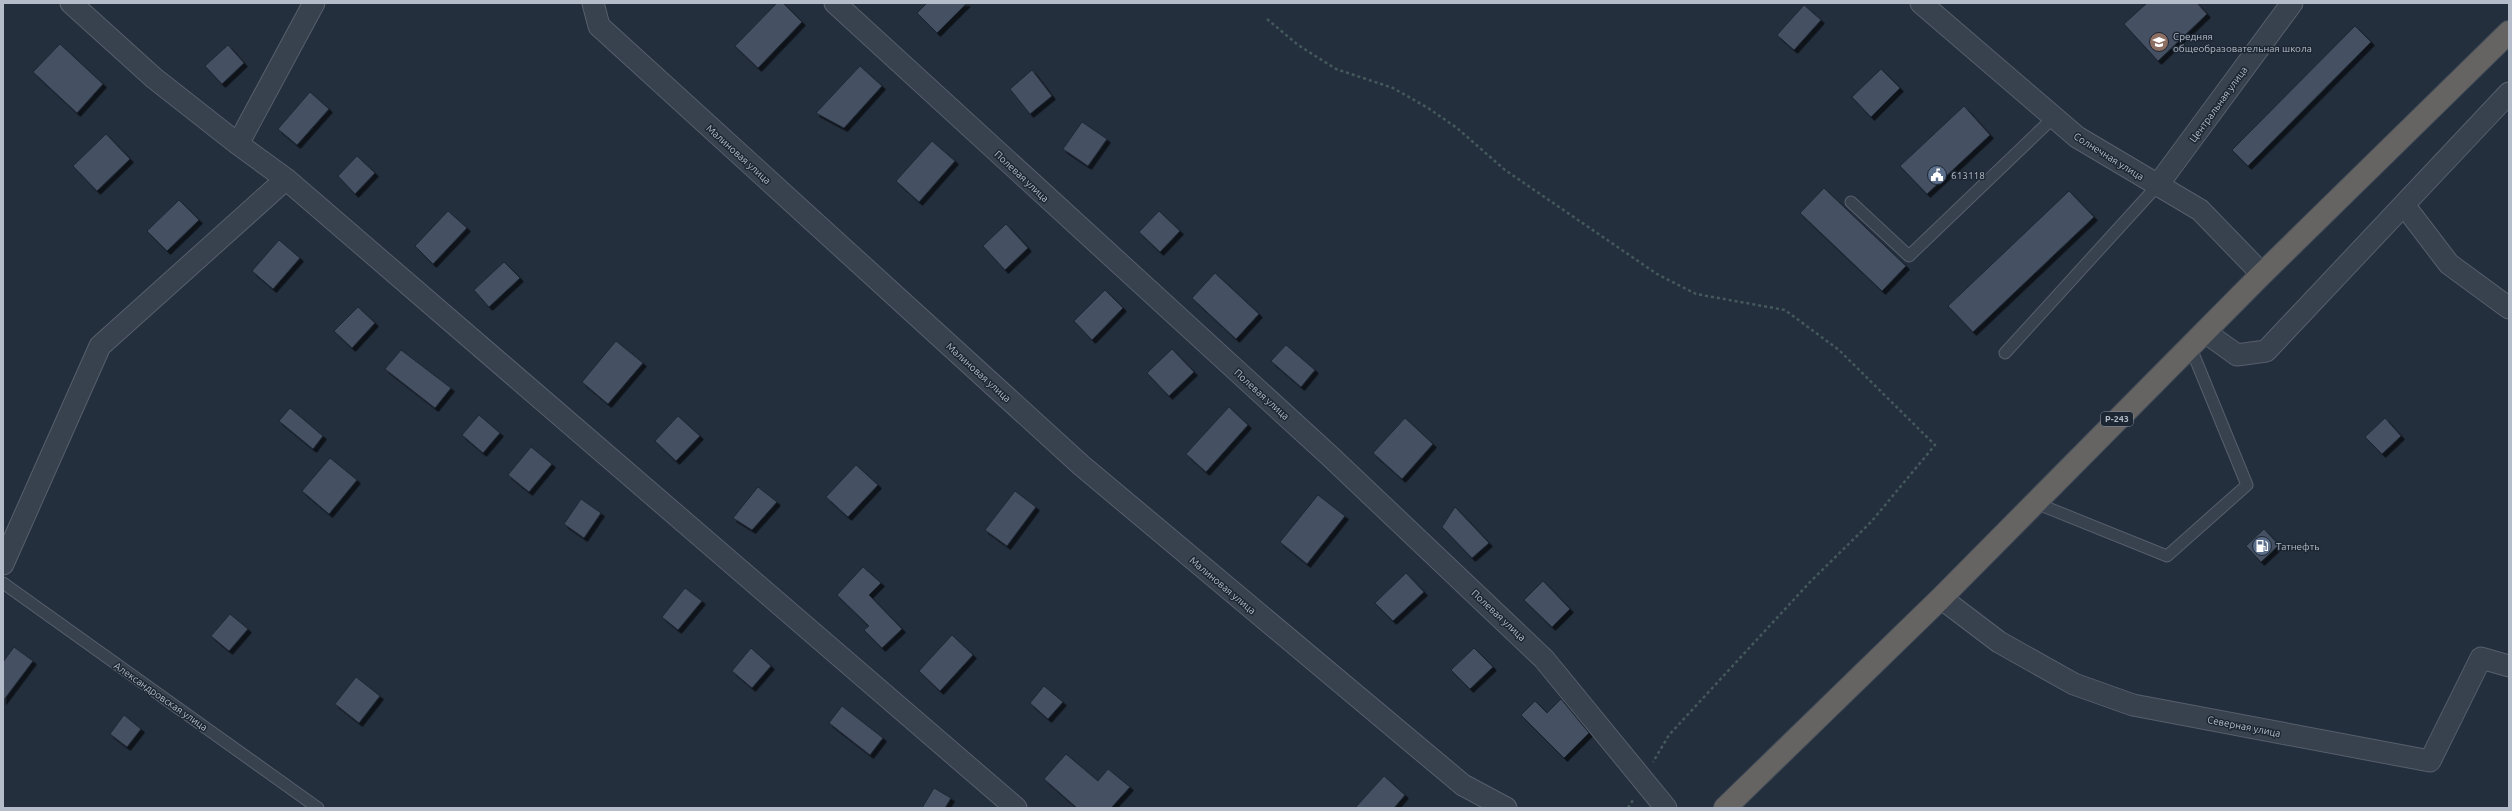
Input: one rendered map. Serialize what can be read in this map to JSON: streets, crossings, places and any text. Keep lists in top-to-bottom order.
{
  "streets": {
    "highway": ["Р-243"],
    "street": [
      "Центральная улица",
      "Малиновая улица",
      "Солнечная улица",
      "Полевая улица",
      "Северная улица"
    ],
    "lane": ["Александровская улица"]
  },
  "crossings": [
    ["Центральная улица", "Солнечная улица"],
    ["Солнечная улица", "Р-243"],
    ["Р-243", "Северная улица"]
  ],
  "places": {
    "school or university": ["Средняя общеобразовательная школа"],
    "public building": ["613118"],
    "fuel station": ["Татнефть"]
  }
}
